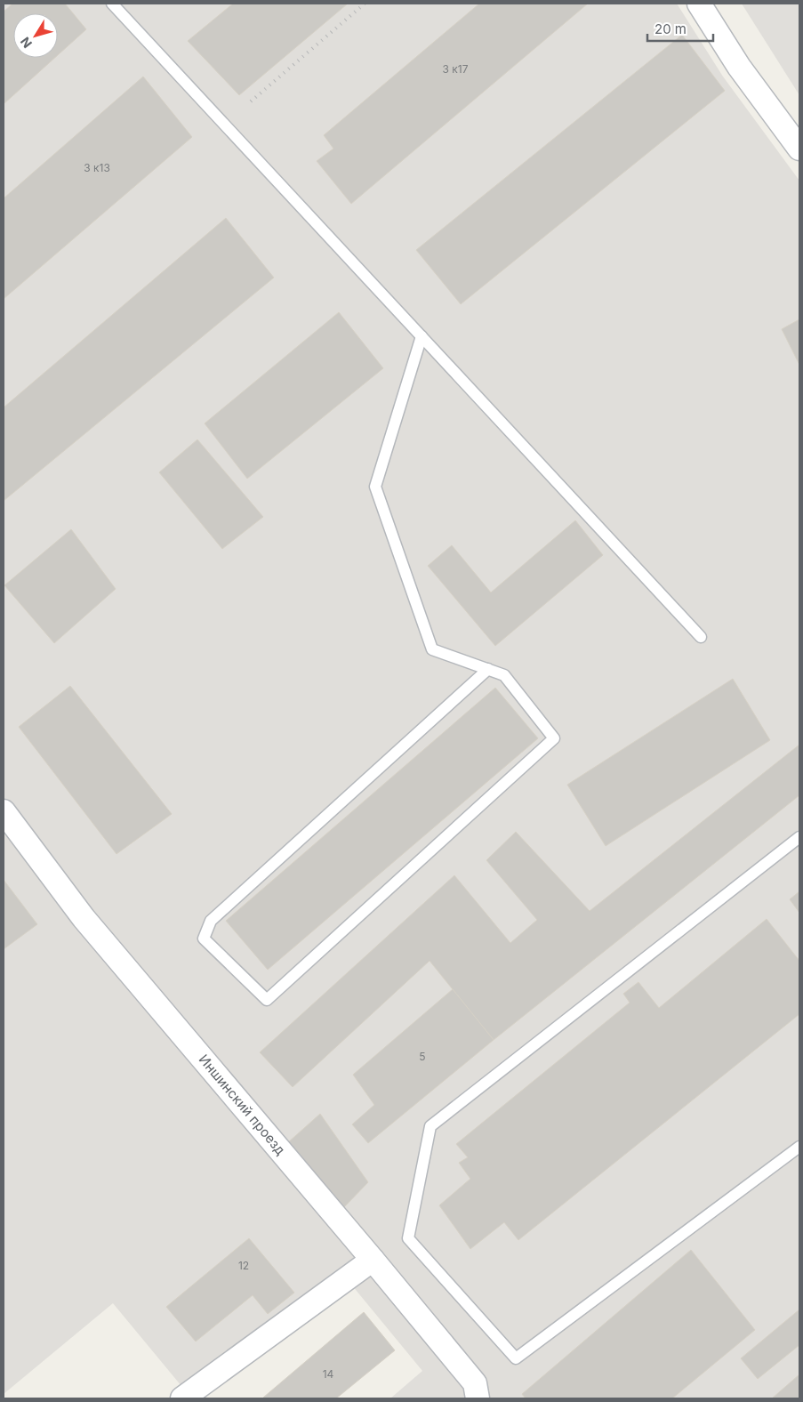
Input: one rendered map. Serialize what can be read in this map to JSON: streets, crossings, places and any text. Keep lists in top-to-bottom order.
{
  "streets": {
    "street": ["Иншинский проезд"]
  },
  "house_numbers": [
    "3 к17",
    "3 к13",
    "5",
    "12",
    "14"
  ],
  "scale_bar": "20 m",
  "north": "bottom left"
}
